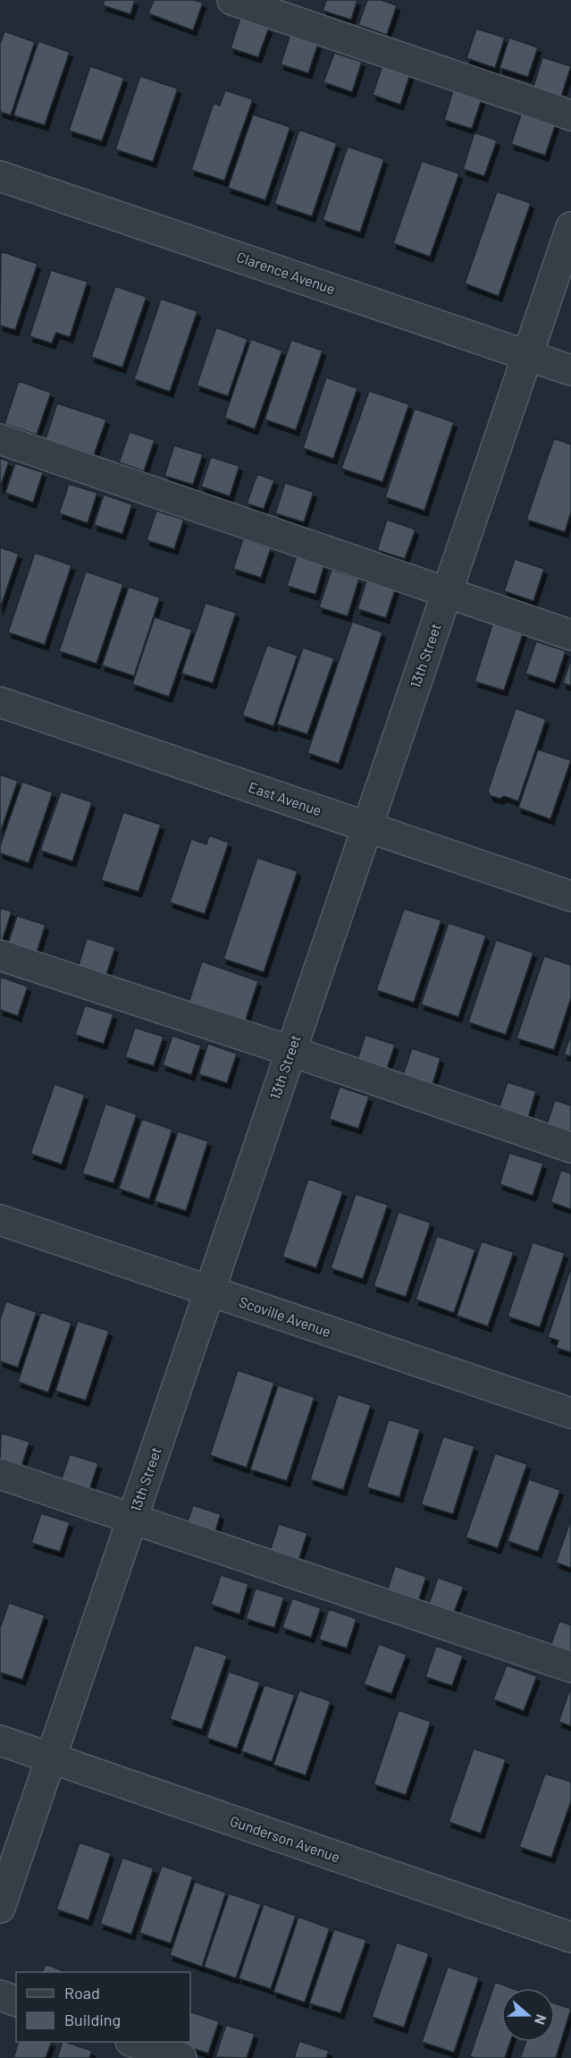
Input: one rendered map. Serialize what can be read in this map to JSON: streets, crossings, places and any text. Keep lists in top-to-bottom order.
{
  "streets": {
    "street": [
      "Clarence Avenue",
      "13th Street",
      "East Avenue",
      "Scoville Avenue",
      "Gunderson Avenue"
    ]
  },
  "crossings": [
    ["Clarence Avenue", "13th Street"],
    ["13th Street", "East Avenue"],
    ["13th Street", "Scoville Avenue"],
    ["13th Street", "Gunderson Avenue"]
  ],
  "legend": ["Road", "Building"],
  "north": "right"
}
